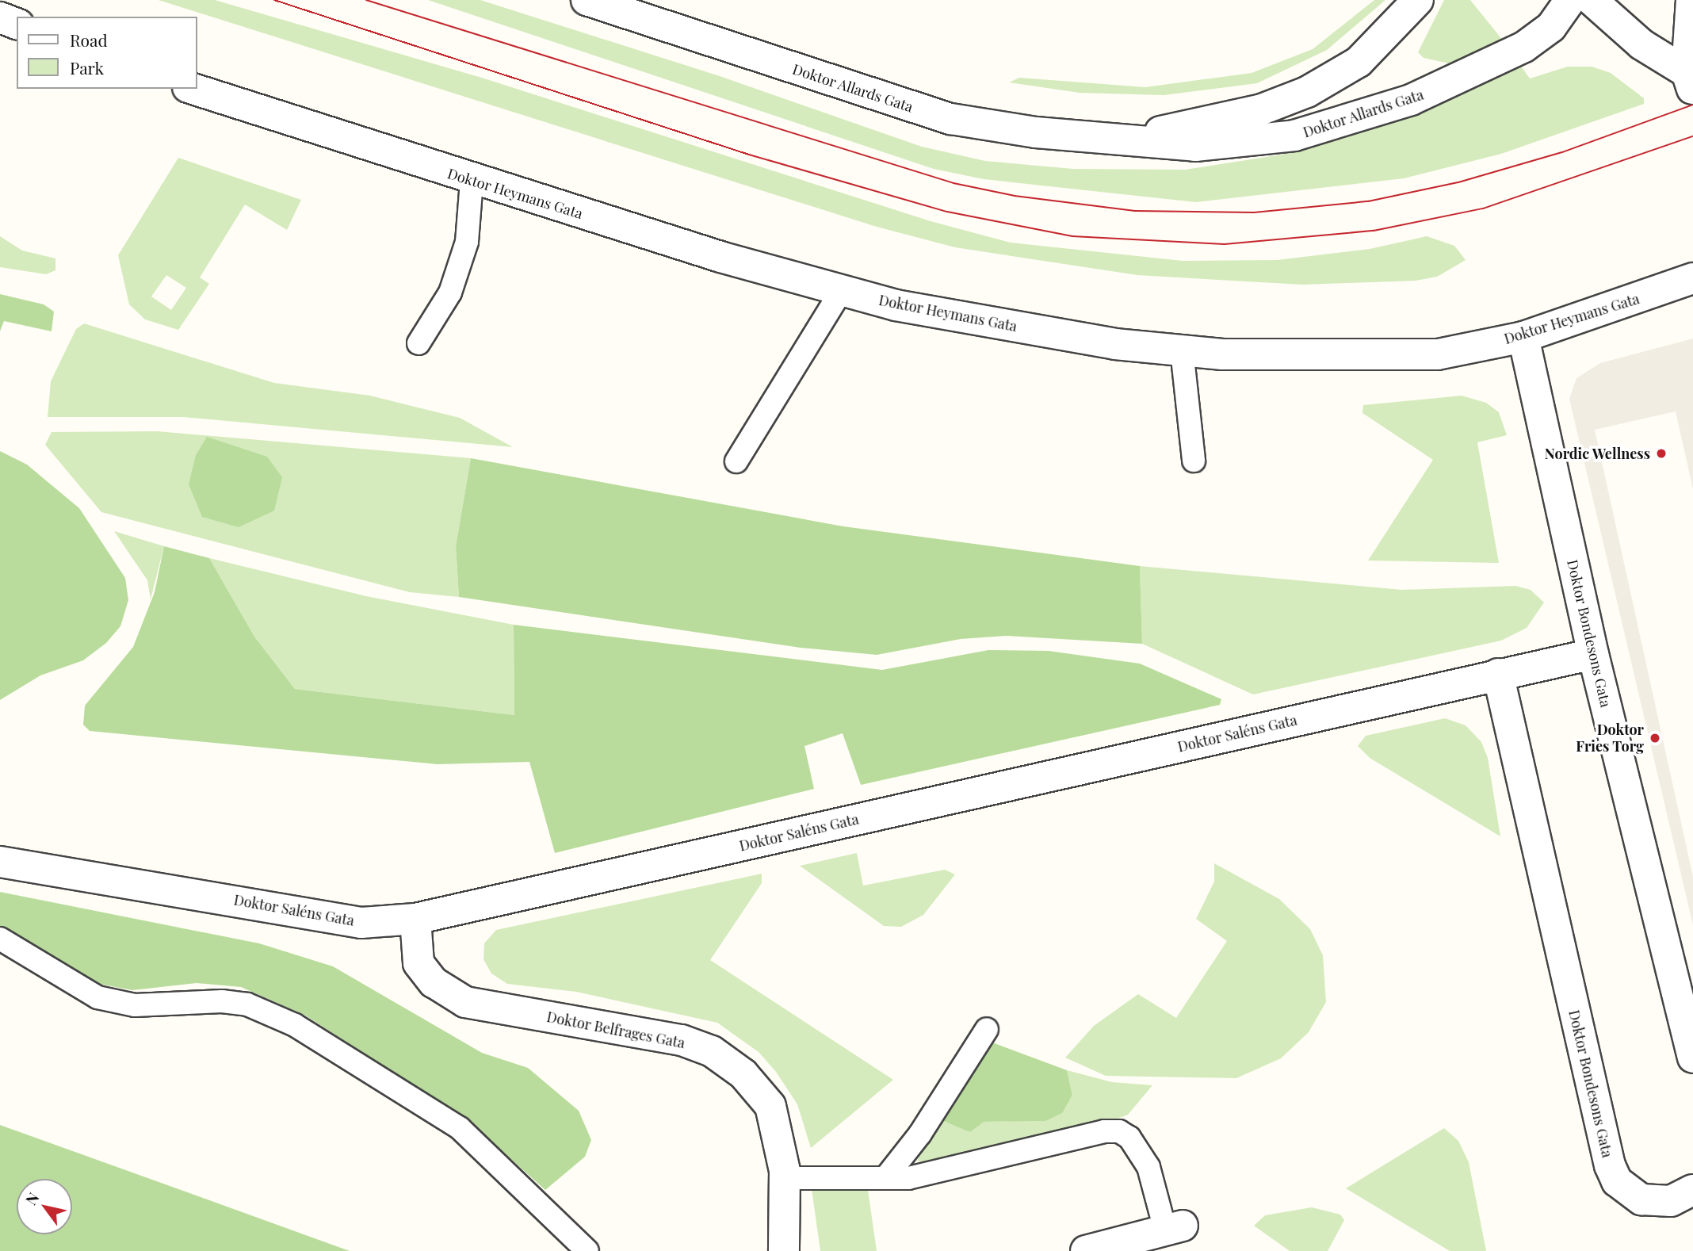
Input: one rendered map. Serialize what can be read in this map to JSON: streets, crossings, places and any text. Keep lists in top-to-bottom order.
{
  "streets": {
    "street": [
      "Doktor Allards Gata",
      "Doktor Heymans Gata",
      "Doktor Bondesons Gata",
      "Doktor Saléns Gata",
      "Doktor Belfrages Gata"
    ]
  },
  "crossings": [
    ["Doktor Heymans Gata", "Doktor Bondesons Gata"],
    ["Doktor Bondesons Gata", "Doktor Saléns Gata"],
    ["Doktor Saléns Gata", "Doktor Belfrages Gata"]
  ],
  "places": ["Nordic Wellness", "Doktor Fries Torg"],
  "legend": ["Road", "Park"],
  "north": "top left"
}
